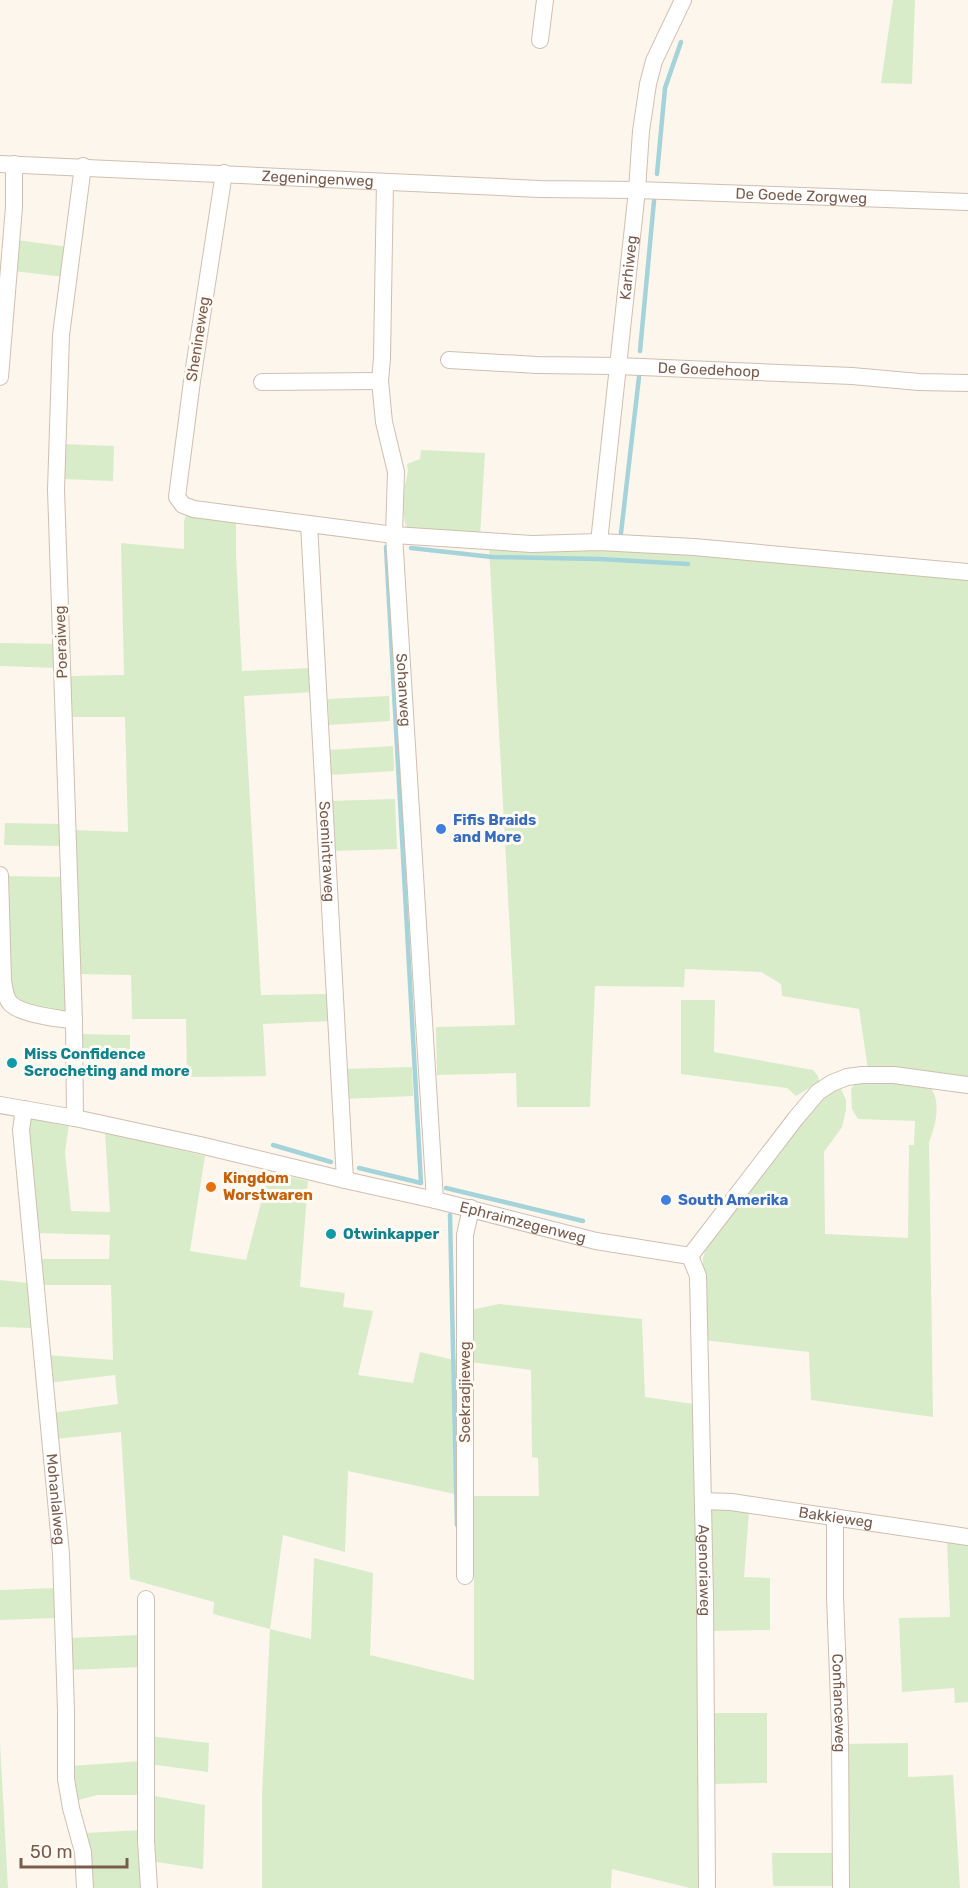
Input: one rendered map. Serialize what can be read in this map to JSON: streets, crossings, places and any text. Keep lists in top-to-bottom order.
{
  "streets": {
    "street": [
      "Zegeningenweg",
      "De Goede Zorgweg",
      "Karhiweg",
      "Shenineweg",
      "De Goedehoop",
      "Poeraiweg",
      "Sohanweg",
      "Soemintraweg",
      "Ephraimzegenweg",
      "Soekradjieweg",
      "Mohanlalweg",
      "Bakkieweg",
      "Agenoriaweg",
      "Confianceweg"
    ]
  },
  "crossings": [
    ["Zegeningenweg", "De Goede Zorgweg"],
    ["Zegeningenweg", "Karhiweg"],
    ["Zegeningenweg", "Shenineweg"],
    ["Zegeningenweg", "Poeraiweg"],
    ["Zegeningenweg", "Sohanweg"],
    ["De Goede Zorgweg", "Karhiweg"],
    ["Karhiweg", "De Goedehoop"],
    ["Shenineweg", "Soemintraweg"],
    ["Poeraiweg", "Ephraimzegenweg"],
    ["Sohanweg", "Ephraimzegenweg"],
    ["Soemintraweg", "Ephraimzegenweg"],
    ["Ephraimzegenweg", "Soekradjieweg"],
    ["Ephraimzegenweg", "Mohanlalweg"],
    ["Ephraimzegenweg", "Agenoriaweg"],
    ["Bakkieweg", "Agenoriaweg"],
    ["Bakkieweg", "Confianceweg"]
  ],
  "places": [
    "Fifis Braids and More",
    "Miss Confidence Scrocheting and more",
    "Kingdom Worstwaren",
    "South Amerika",
    "Otwinkapper"
  ],
  "scale_bar": "50 m"
}
